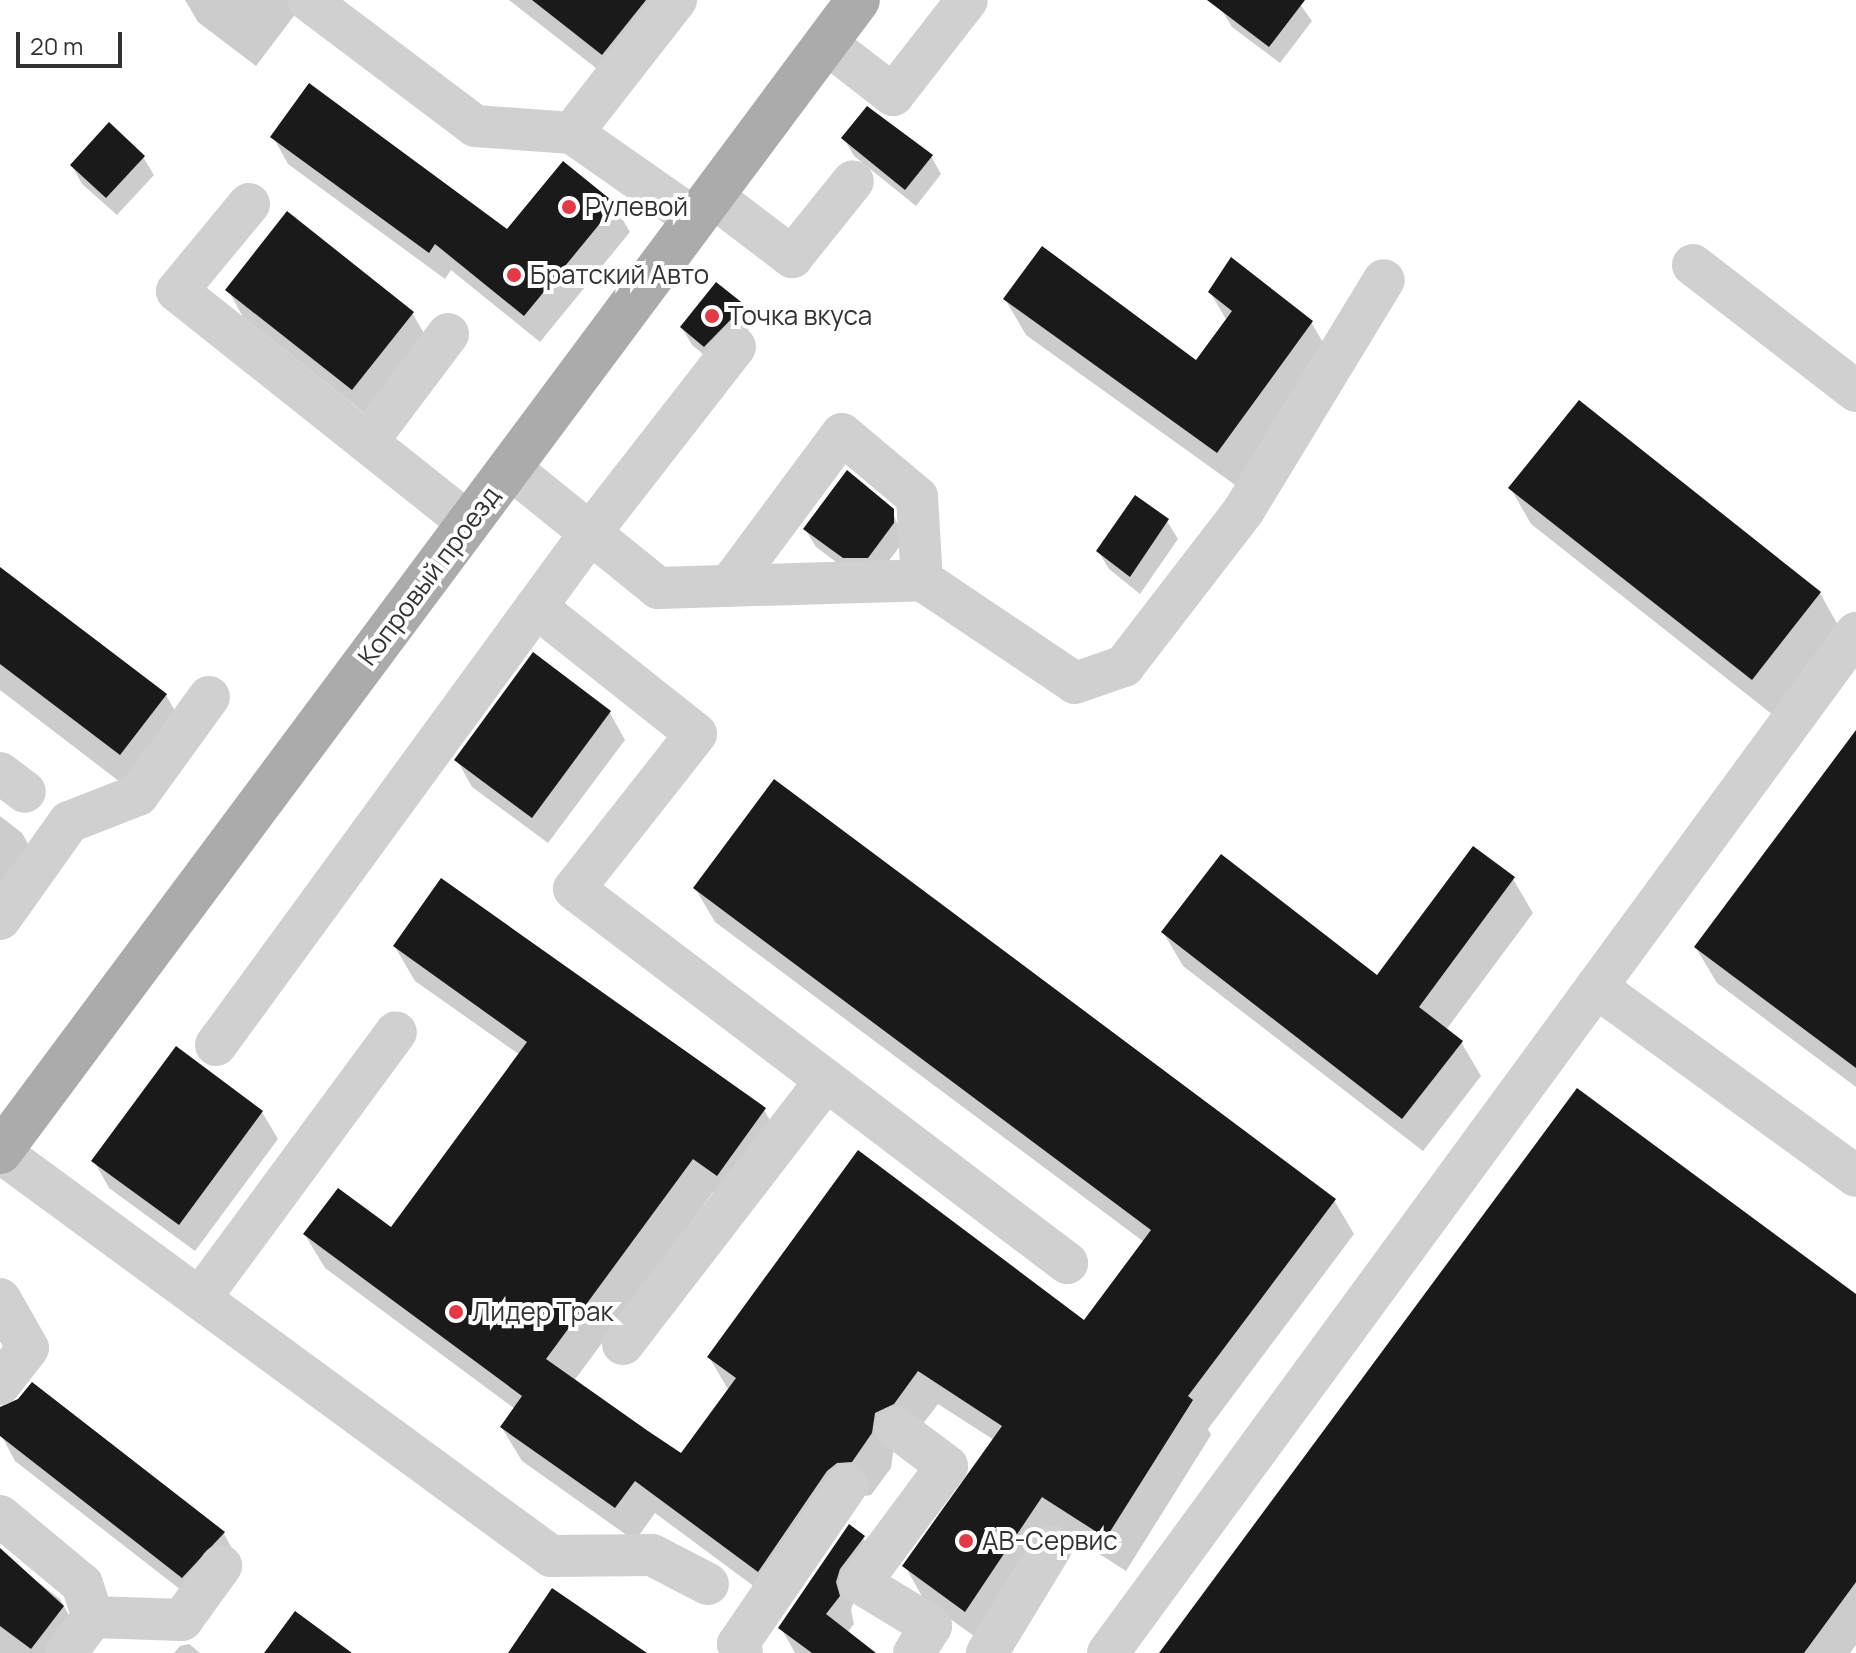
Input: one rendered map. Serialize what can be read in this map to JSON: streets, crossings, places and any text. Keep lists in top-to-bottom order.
{
  "streets": {
    "main road": ["Копровый проезд"]
  },
  "places": [
    "Рулевой",
    "Братский Авто",
    "Точка вкуса",
    "Лидер Трак",
    "АВ-Сервис"
  ],
  "scale_bar": "20 m"
}
